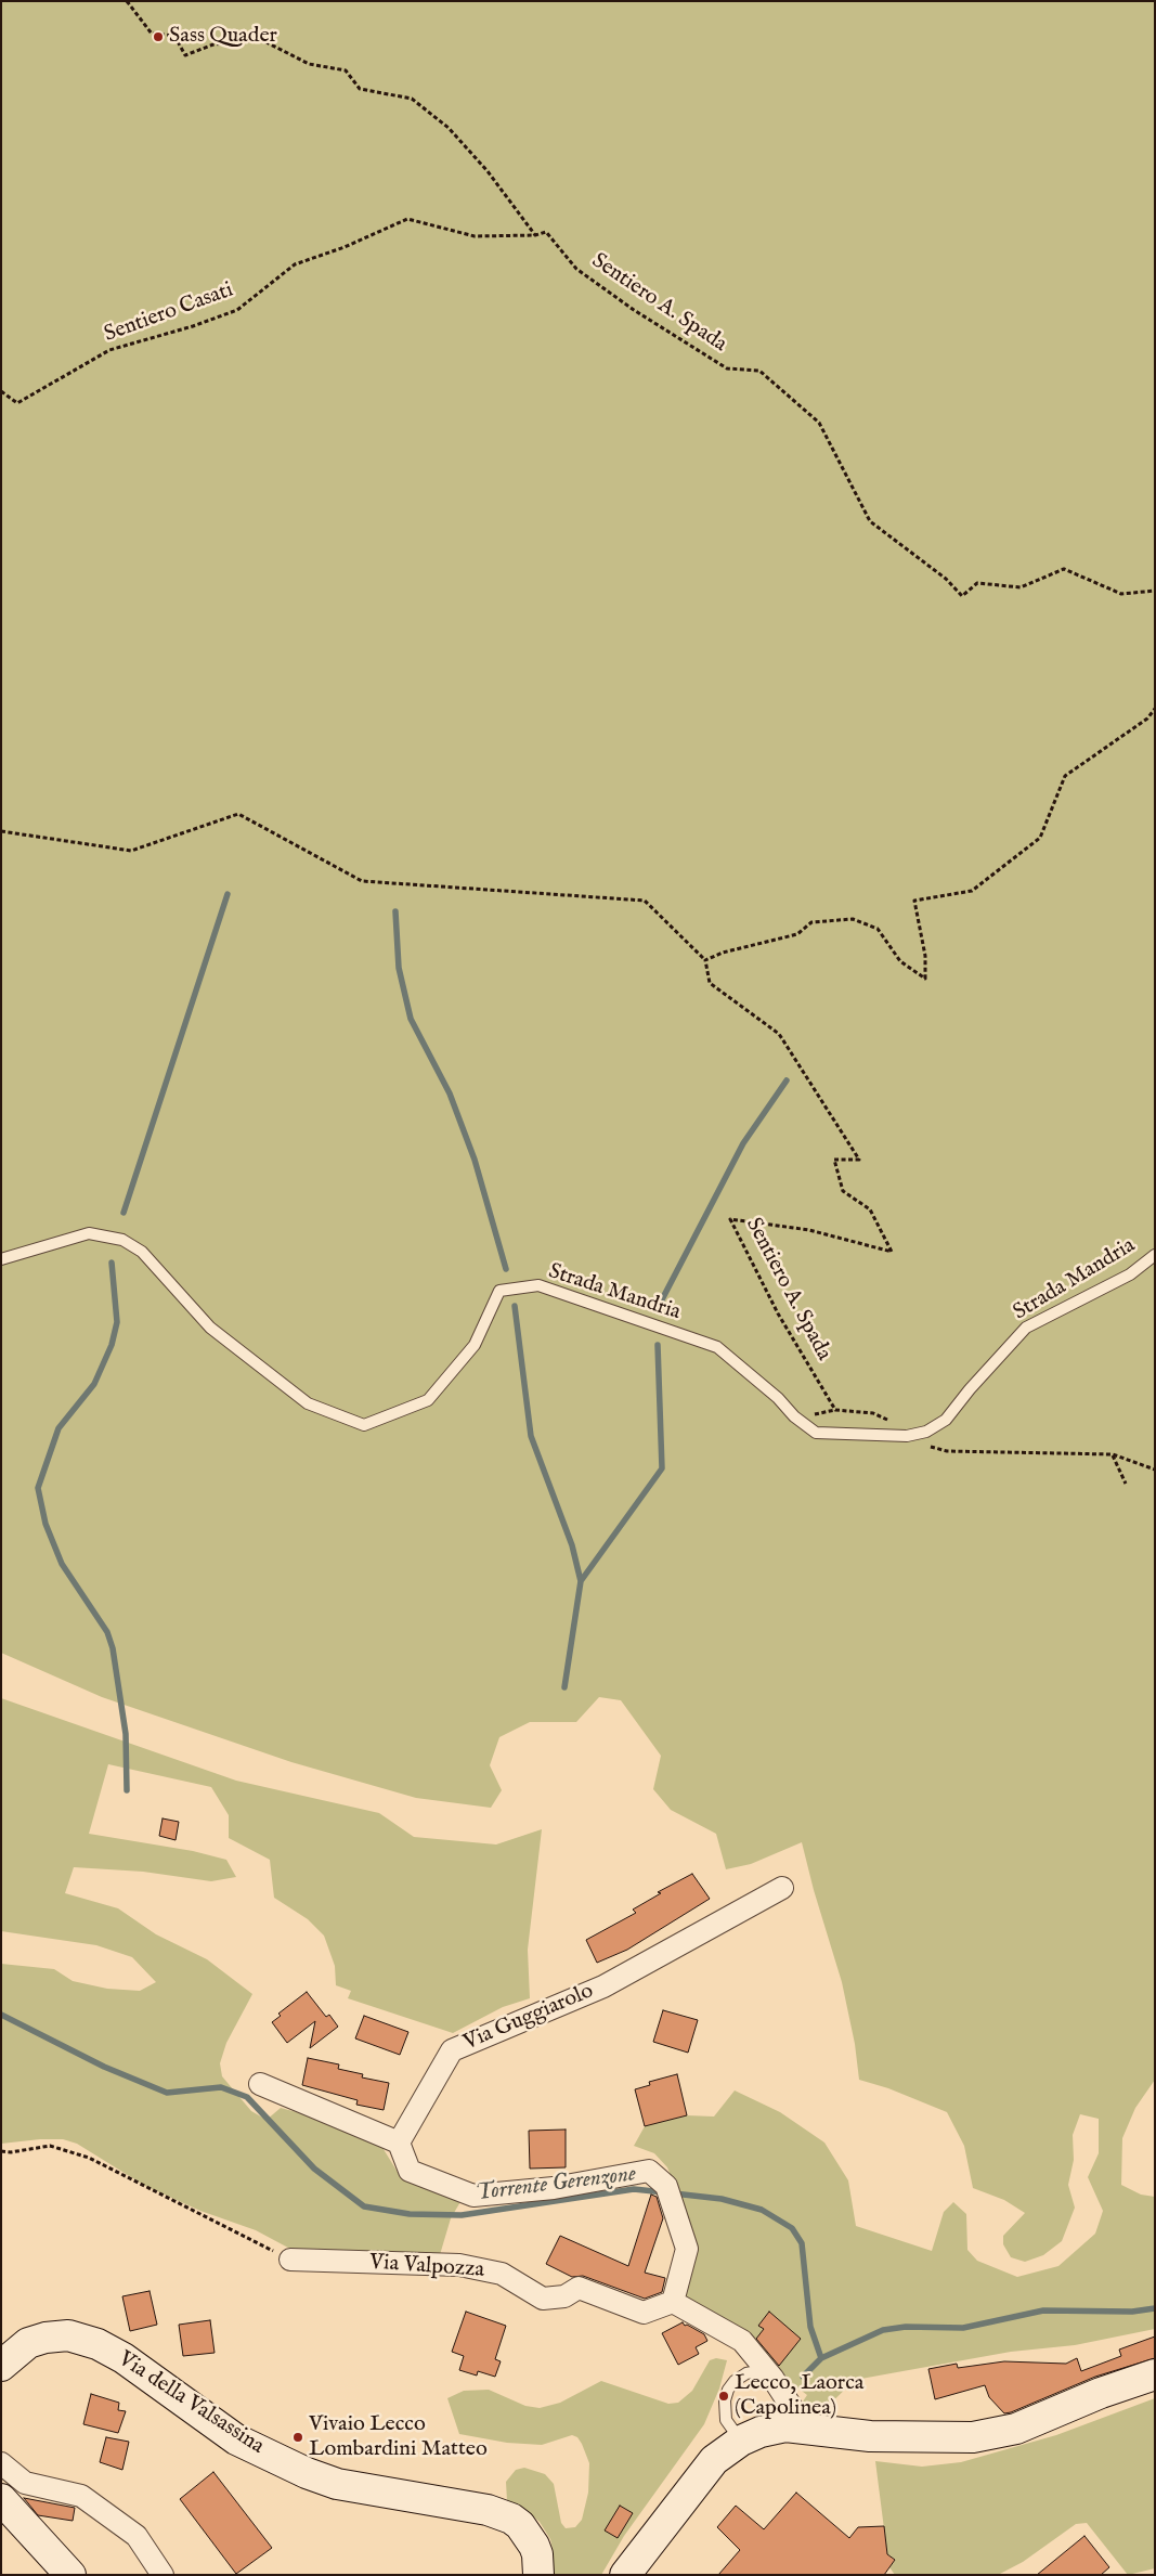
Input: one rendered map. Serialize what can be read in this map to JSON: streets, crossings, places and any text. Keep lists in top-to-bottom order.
{
  "streets": {
    "main road": ["Via della Valsassina"],
    "street": ["Via Guggiarolo", "Via Valpozza"],
    "lane": ["Strada Mandria"],
    "path": ["Sentiero A. Spada", "Sentiero Casati"]
  },
  "crossings": [
    ["Sentiero A. Spada", "Sentiero Casati"],
    ["Sentiero A. Spada", "Strada Mandria"]
  ],
  "water": ["Torrente Gerenzone"],
  "places": ["Sass Quader", "Lecco, Laorca (Capolinea)", "Vivaio Lecco Lombardini Matteo"]
}
